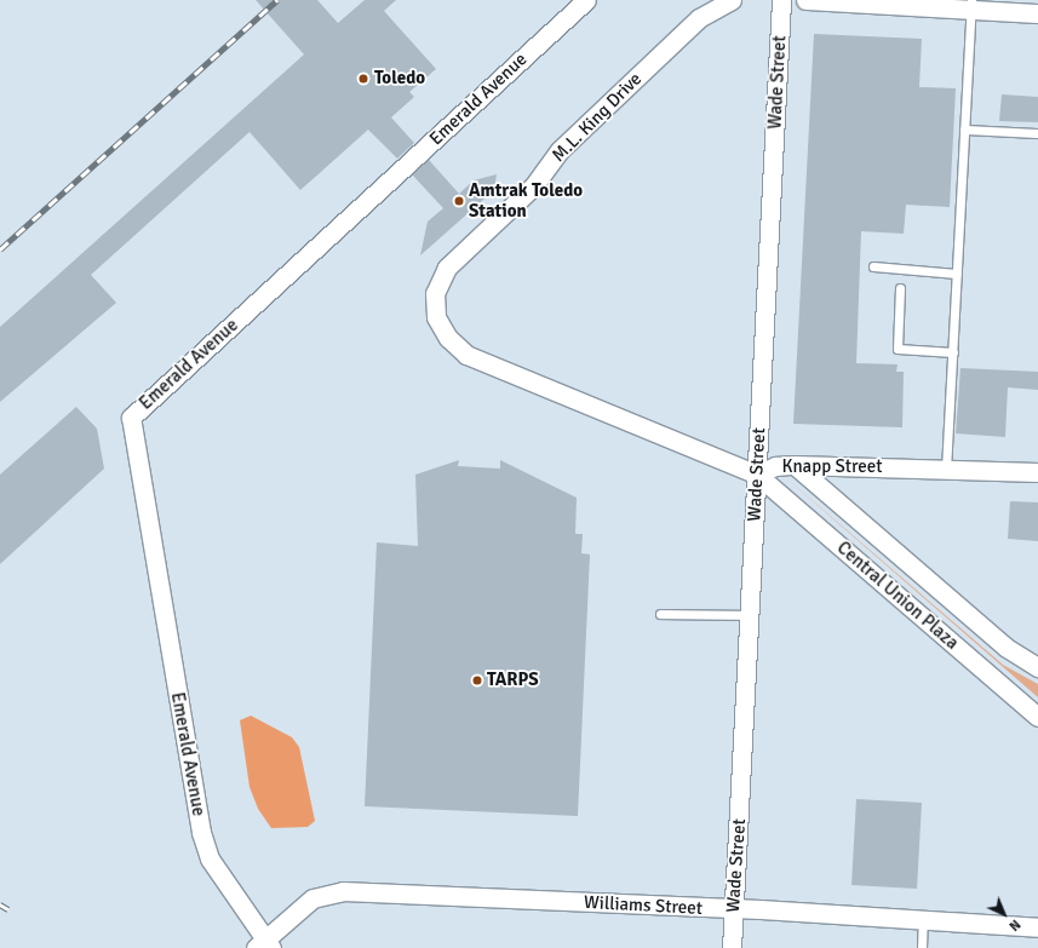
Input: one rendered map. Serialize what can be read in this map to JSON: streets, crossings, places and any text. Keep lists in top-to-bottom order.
{
  "streets": {
    "street": [
      "Wade Street",
      "Emerald Avenue",
      "M.L. King Drive",
      "Knapp Street",
      "Central Union Plaza",
      "Williams Street"
    ]
  },
  "crossings": [
    ["Wade Street", "Knapp Street"],
    ["Wade Street", "Central Union Plaza"],
    ["Wade Street", "Williams Street"],
    ["Emerald Avenue", "Williams Street"],
    ["M.L. King Drive", "Knapp Street"],
    ["Knapp Street", "Central Union Plaza"]
  ],
  "places": ["Toledo", "Amtrak Toledo Station", "TARPS"],
  "north": "bottom right"
}
